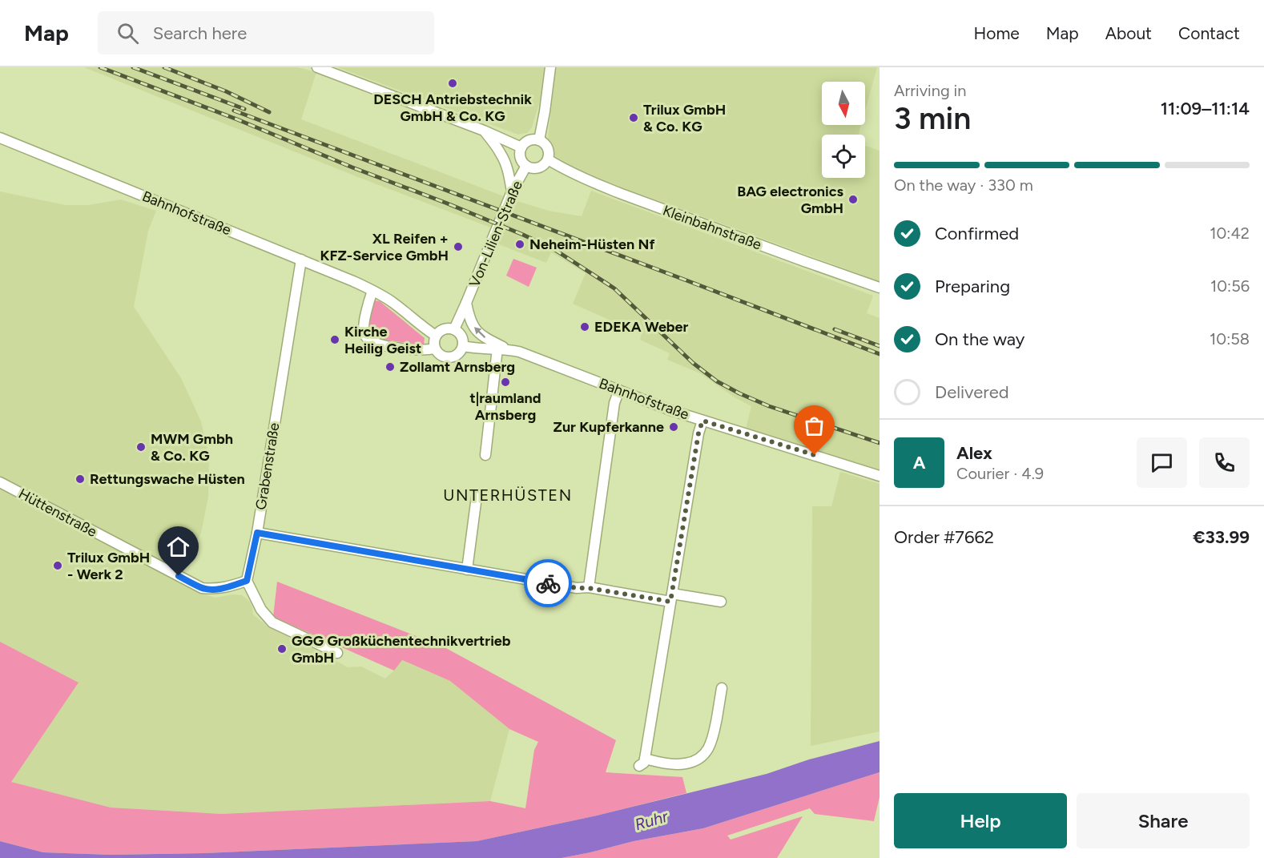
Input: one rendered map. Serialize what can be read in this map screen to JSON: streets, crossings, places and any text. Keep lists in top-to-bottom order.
{
  "streets": {
    "street": [
      "Bahnhofstraße",
      "Kleinbahnstraße",
      "Von-Lilien-Straße",
      "Grabenstraße",
      "Hüttenstraße"
    ]
  },
  "crossings": [
    ["Bahnhofstraße", "Von-Lilien-Straße"],
    ["Bahnhofstraße", "Grabenstraße"],
    ["Kleinbahnstraße", "Von-Lilien-Straße"],
    ["Grabenstraße", "Hüttenstraße"]
  ],
  "districts": ["UNTERHÜSTEN"],
  "water": ["Ruhr"],
  "places": [
    "DESCH Antriebstechnik GmbH & Co. KG",
    "Trilux GmbH & Co. KG",
    "BAG electronics GmbH",
    "Neheim-Hüsten Nf",
    "XL Reifen + KFZ-Service GmbH",
    "EDEKA Weber",
    "Kirche Heilig Geist",
    "Zollamt Arnsberg",
    "t|raumland Arnsberg",
    "Zur Kupferkanne",
    "MWM Gmbh & Co. KG",
    "Rettungswache Hüsten",
    "Trilux GmbH - Werk 2",
    "GGG Großküchentechnikvertrieb GmbH"
  ],
  "north": "bottom",
  "page": {
    "header": "Map",
    "search": "Search here",
    "nav": [
      "Home",
      "Map",
      "About",
      "Contact"
    ],
    "heading": ["3 min", "Arriving in", "11:09–11:14"],
    "panel": [
      "Alex",
      "Courier · 4.9",
      "Order #7662",
      "€33.99"
    ],
    "bar": "On the way · 330 m",
    "list": [
      ["Confirmed", "10:42"],
      ["Preparing", "10:56"],
      ["On the way", "10:58"],
      "Delivered"
    ],
    "round": "A",
    "buttons": ["Help", "Share"]
  }
}
